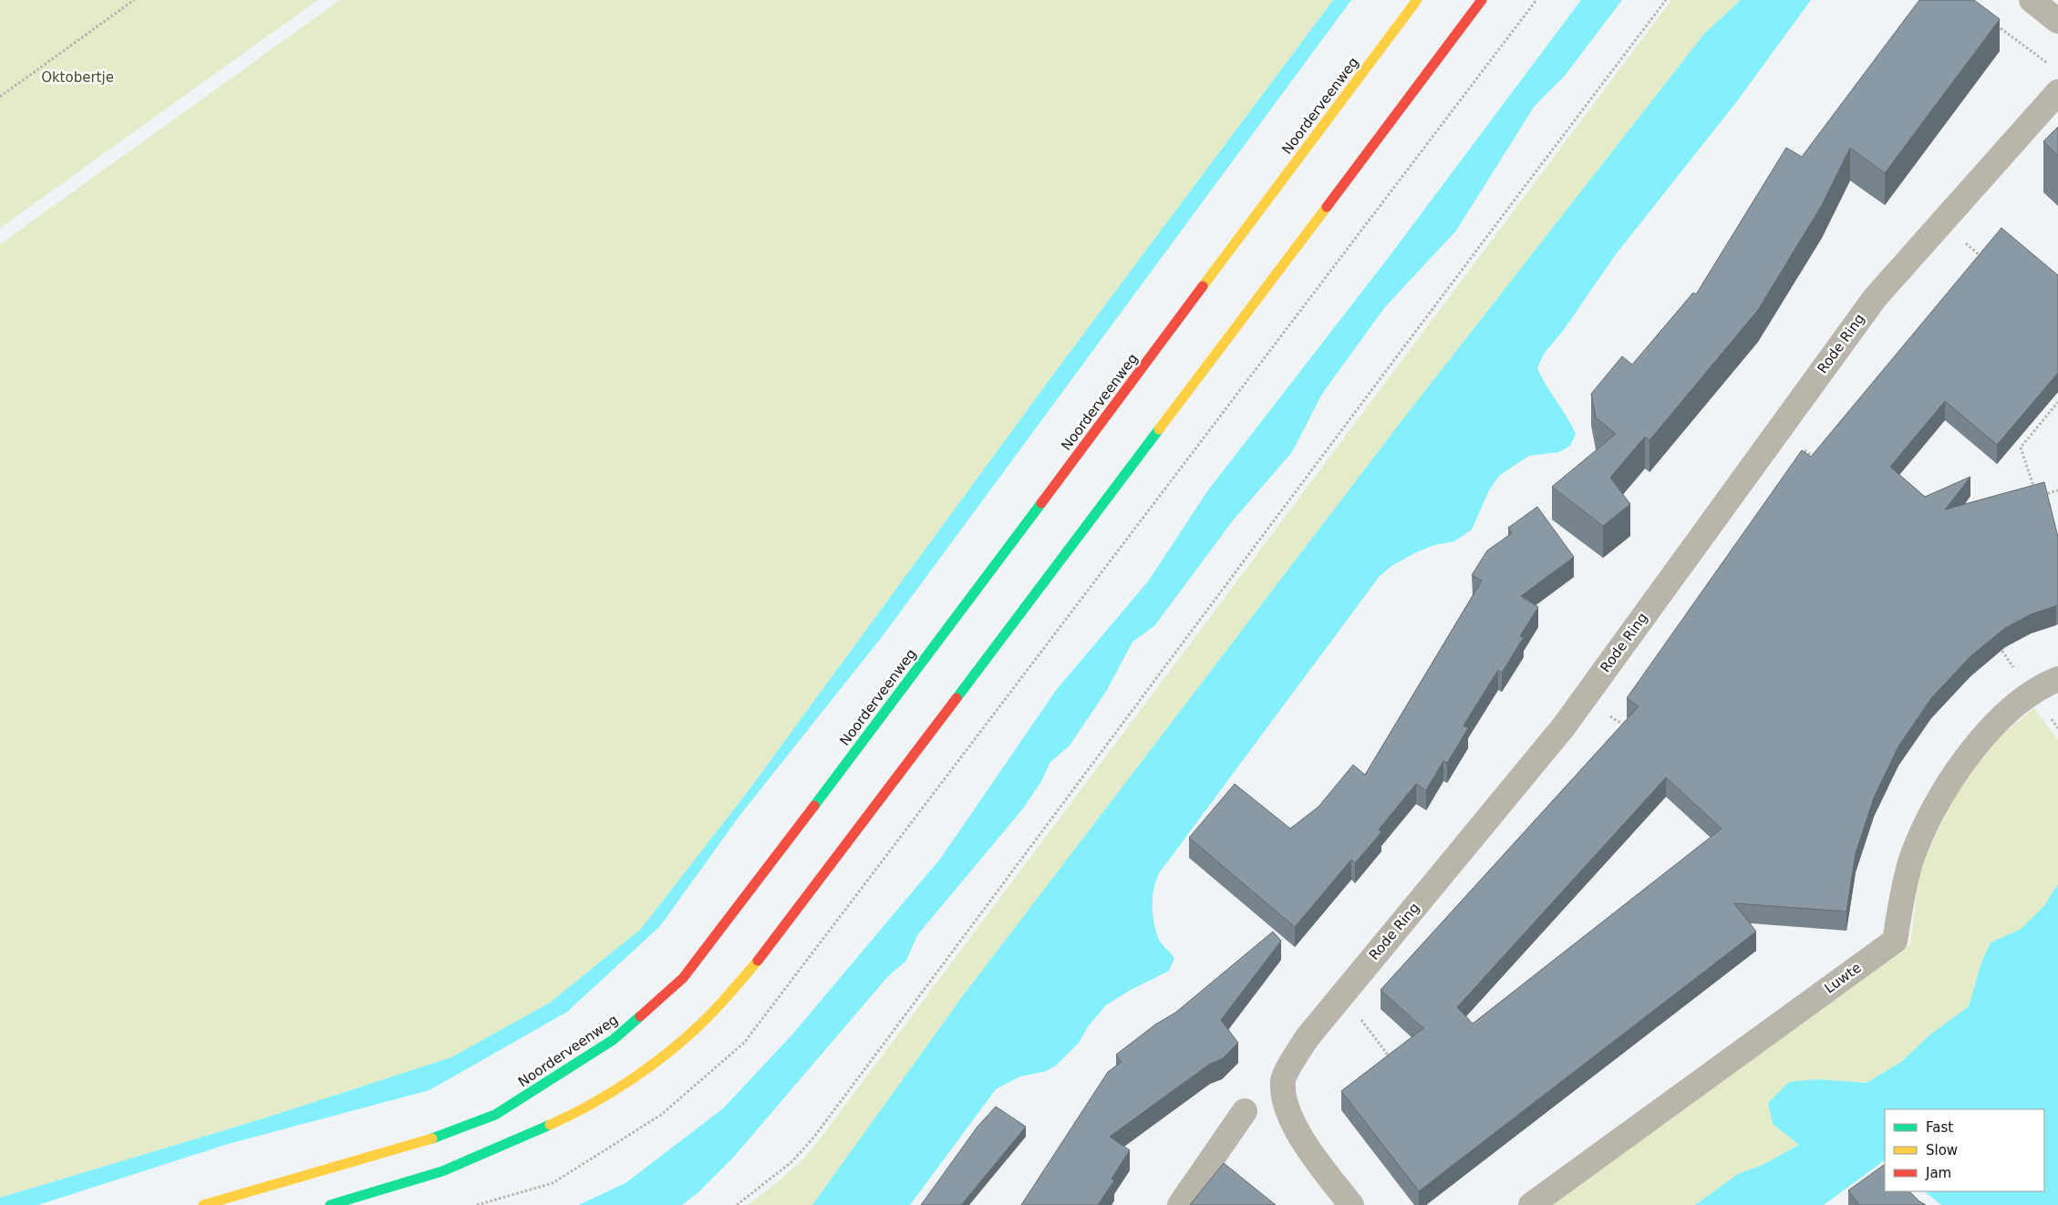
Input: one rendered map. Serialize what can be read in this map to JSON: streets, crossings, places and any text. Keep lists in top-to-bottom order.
{
  "streets": {
    "street": ["Noorderveenweg", "Rode Ring", "Luwte"]
  },
  "parks": ["Oktobertje"],
  "legend": ["Fast", "Slow", "Jam"]
}
